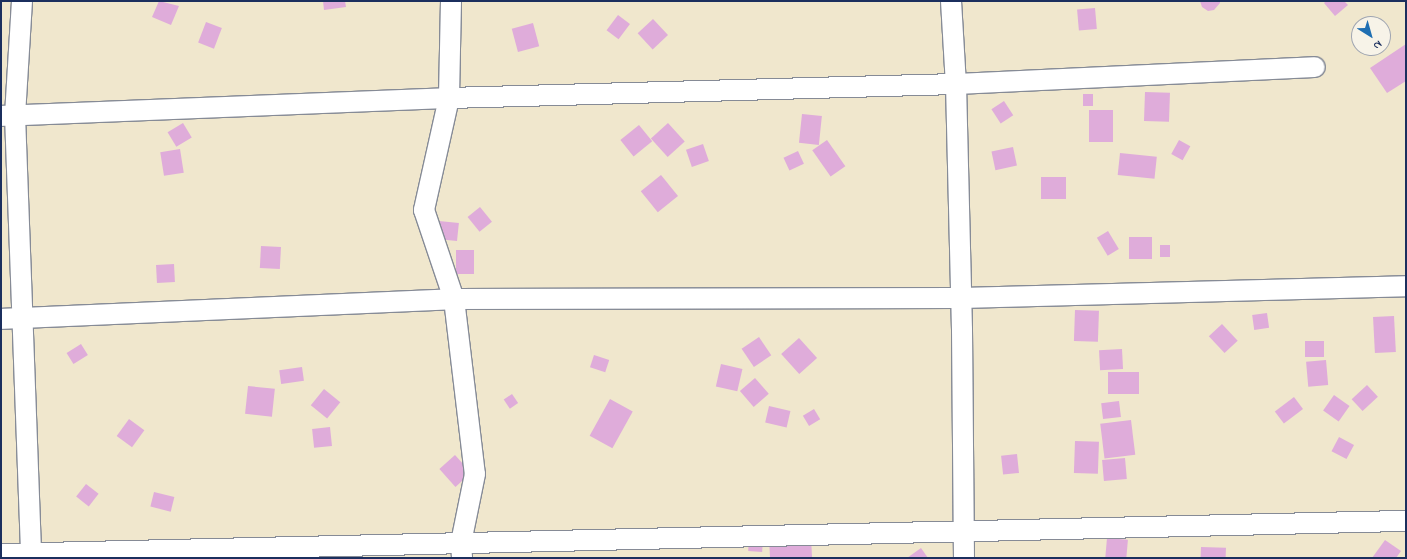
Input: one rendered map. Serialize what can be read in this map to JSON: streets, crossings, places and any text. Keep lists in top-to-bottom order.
{
  "north": "bottom right"
}
